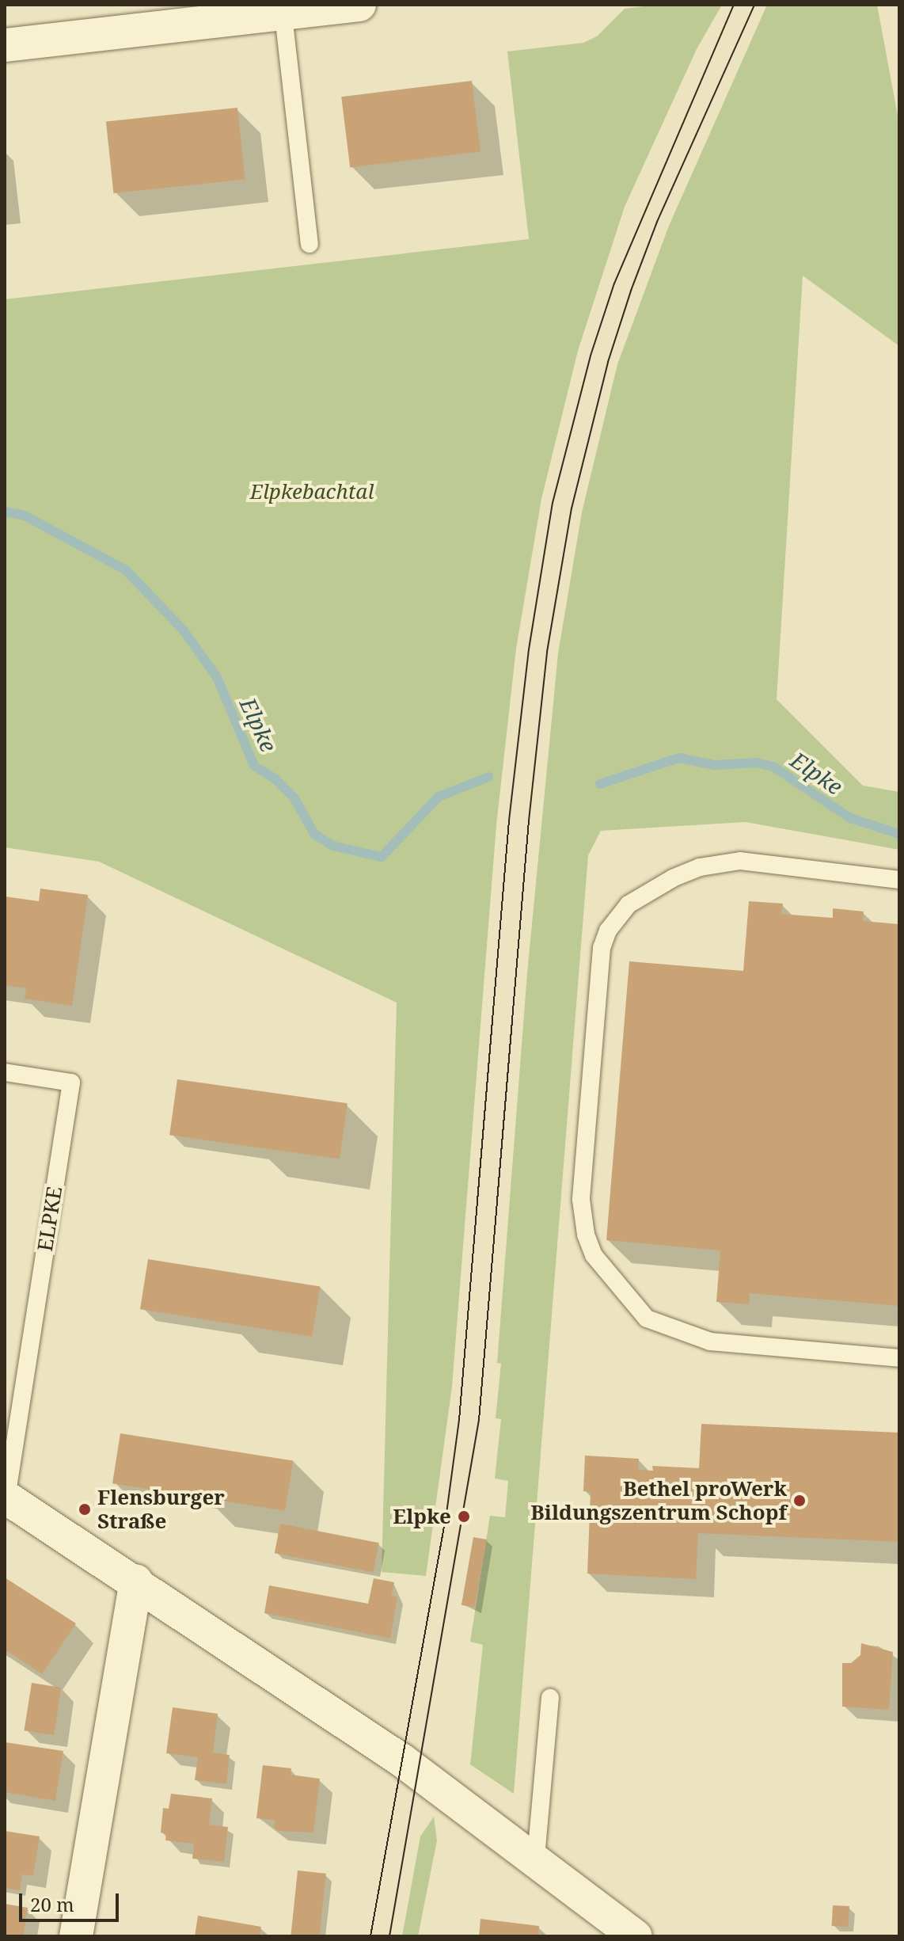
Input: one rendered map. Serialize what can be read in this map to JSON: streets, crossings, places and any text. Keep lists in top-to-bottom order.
{
  "streets": {
    "street": ["ELPKE"]
  },
  "water": ["Elpke"],
  "parks": ["Elpkebachtal"],
  "places": ["Bethel proWerk Bildungszentrum Schopf", "Flensburger Straße", "Elpke"],
  "scale_bar": "20 m"
}
